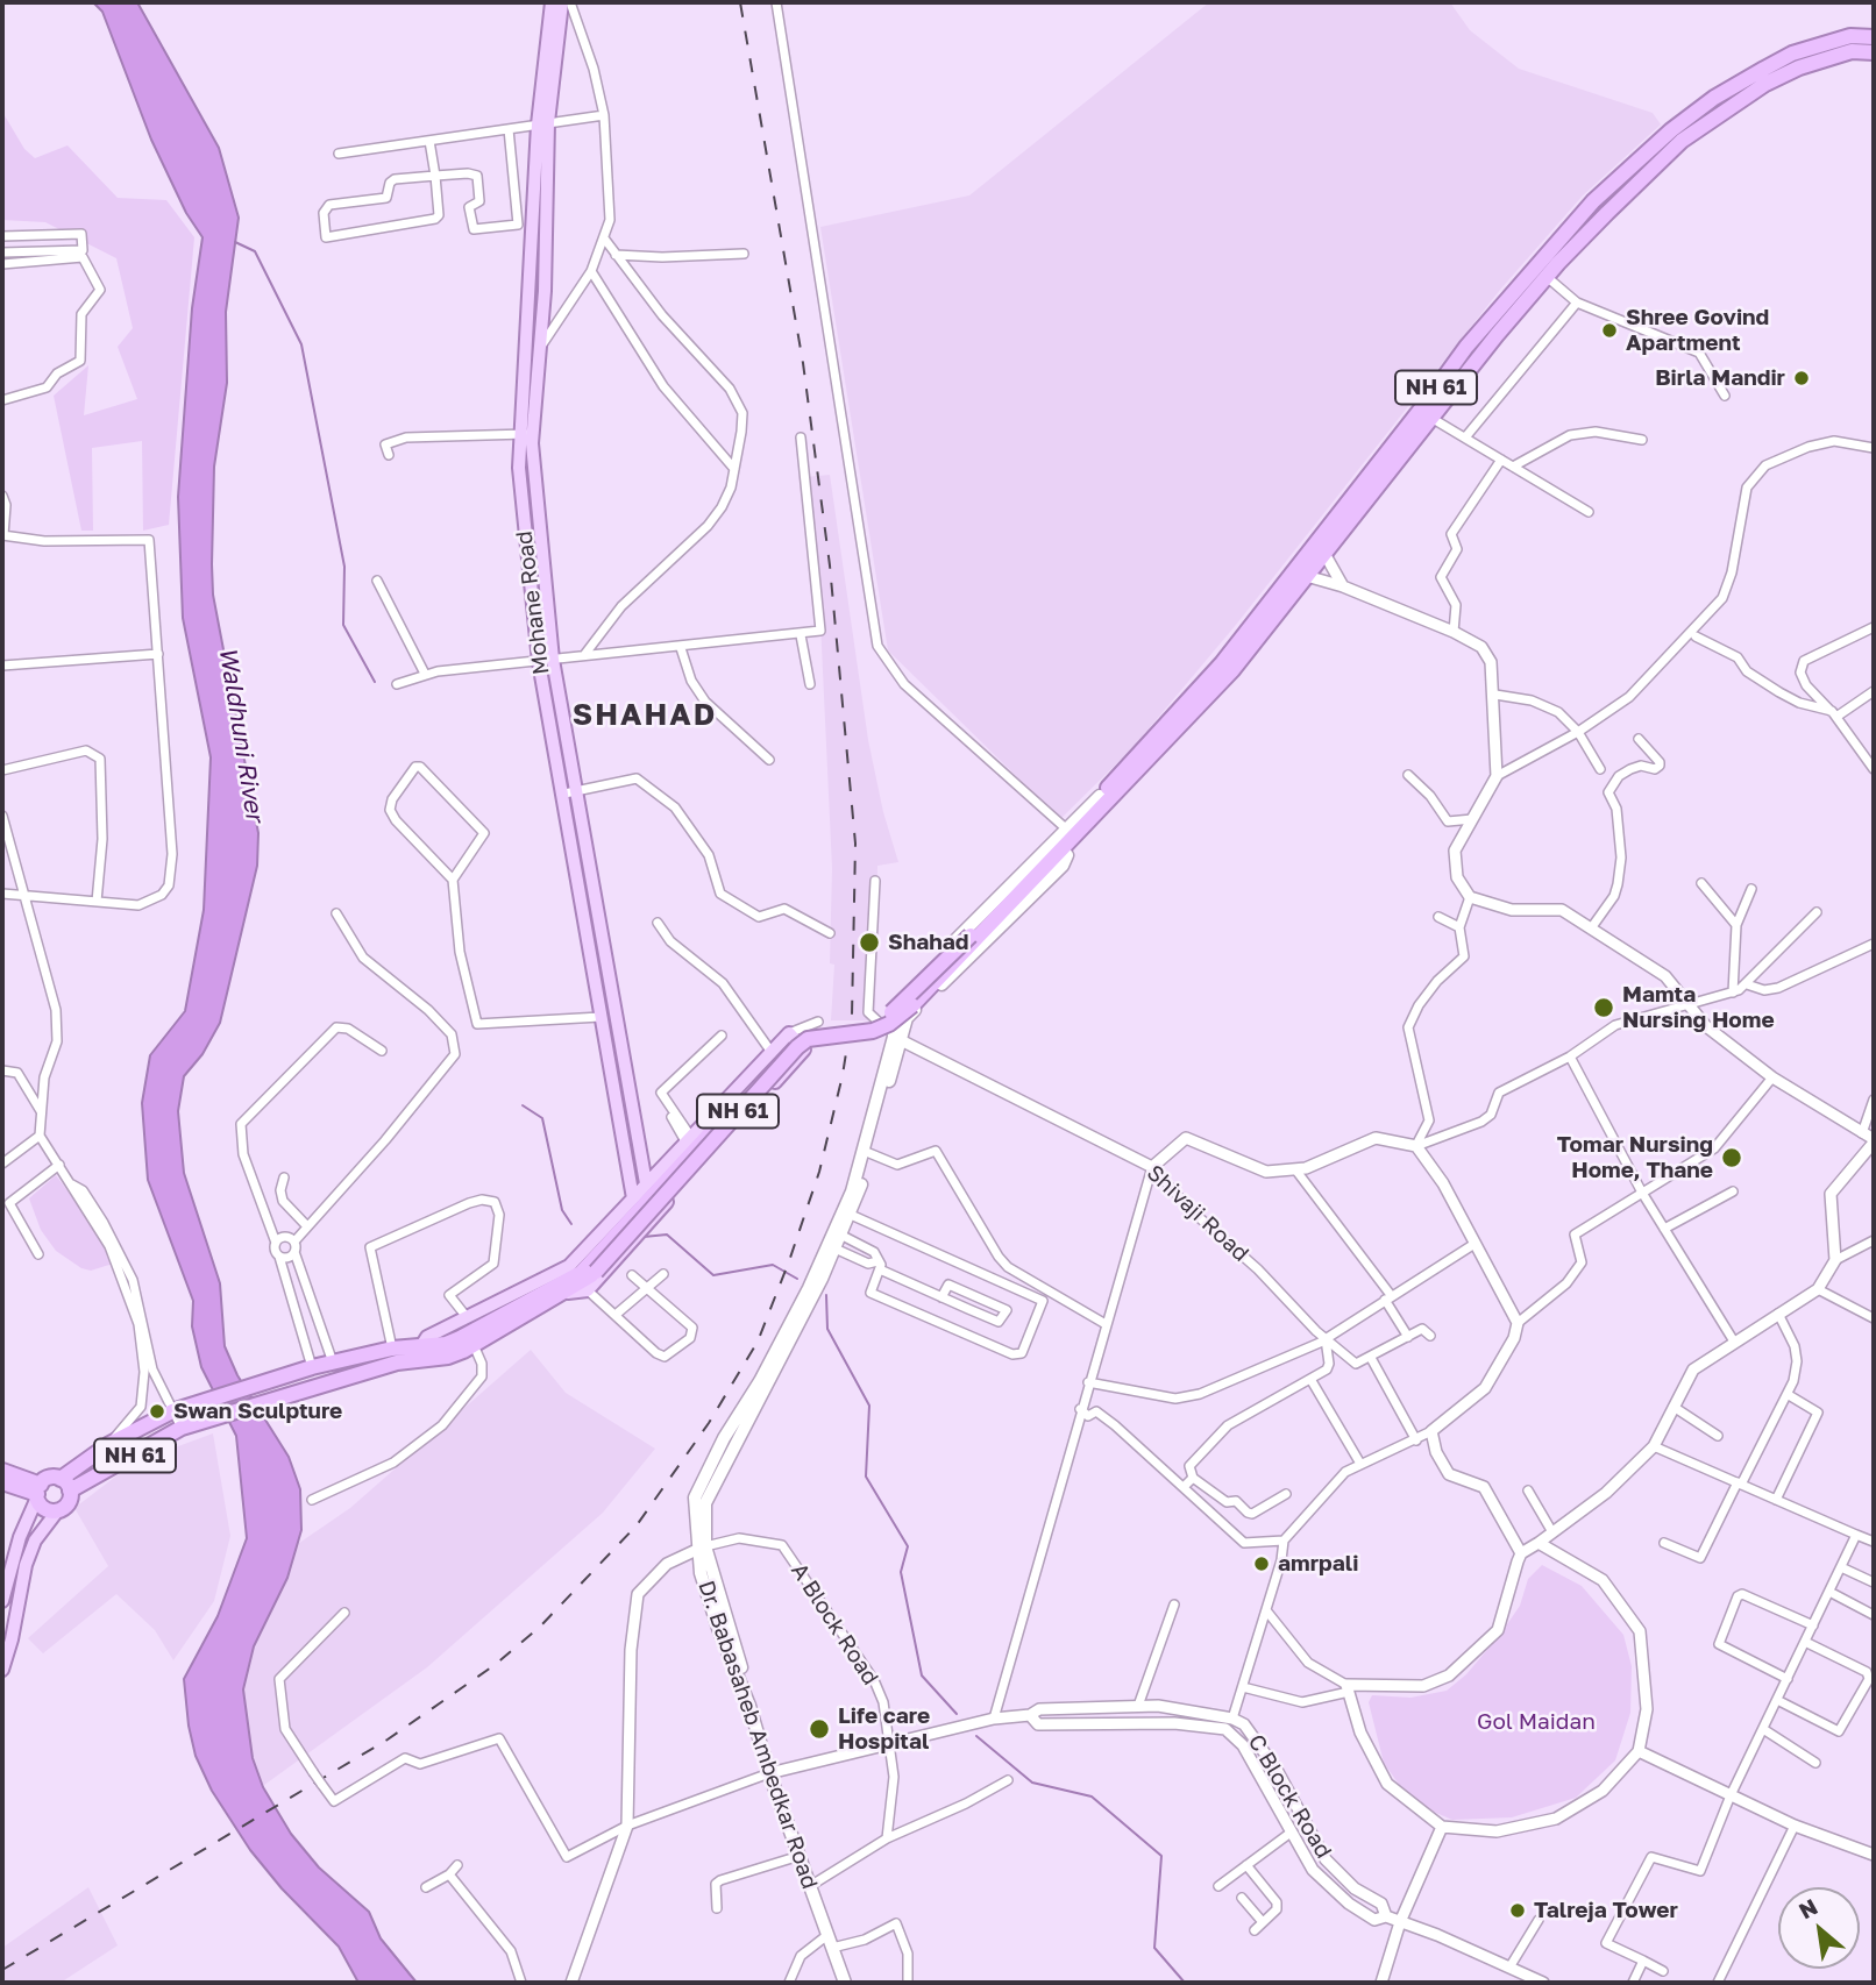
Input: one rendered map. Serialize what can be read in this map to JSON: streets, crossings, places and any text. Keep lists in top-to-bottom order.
{
  "streets": {
    "highway": ["NH 61"],
    "main road": ["Mohane Road", "Dr. Babasaheb Ambedkar Road"],
    "street": ["Shivaji Road", "A Block Road", "C Block Road"]
  },
  "crossings": [
    ["Shivaji Road", "Dr. Babasaheb Ambedkar Road"],
    ["A Block Road", "Dr. Babasaheb Ambedkar Road"],
    ["A Block Road", "C Block Road"],
    ["Dr. Babasaheb Ambedkar Road", "C Block Road"]
  ],
  "districts": ["SHAHAD"],
  "water": ["Waldhuni River"],
  "parks": ["Gol Maidan"],
  "places": [
    "Shree Govind Apartment",
    "Birla Mandir",
    "Shahad",
    "Mamta Nursing Home",
    "Tomar Nursing Home, Thane",
    "Swan Sculpture",
    "amrpali",
    "Life care Hospital",
    "Talreja Tower"
  ],
  "north": "top left"
}
